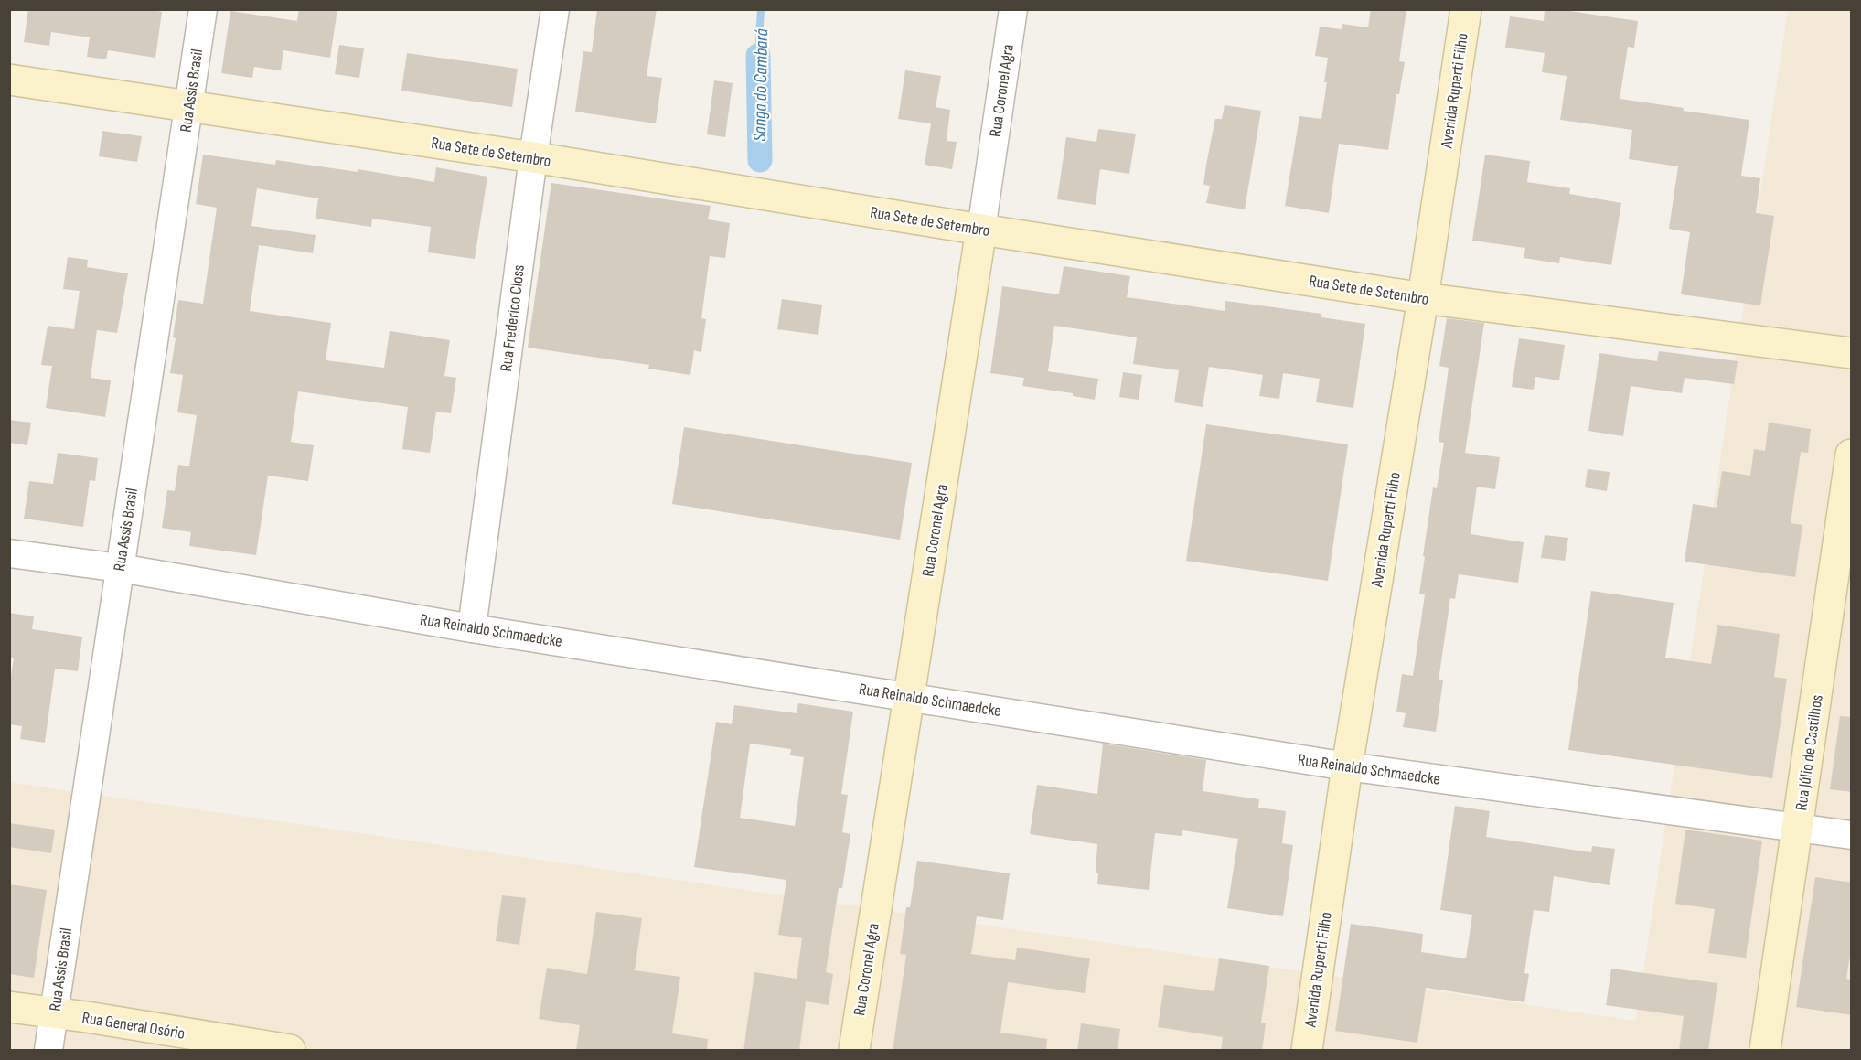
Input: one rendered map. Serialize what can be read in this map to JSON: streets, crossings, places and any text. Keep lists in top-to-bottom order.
{
  "streets": {
    "street": [
      "Rua Assis Brasil",
      "Rua Coronel Agra",
      "Avenida Ruperti Filho",
      "Rua Sete de Setembro",
      "Rua Frederico Closs",
      "Rua Reinaldo Schmaedcke",
      "Rua Júlio de Castilhos",
      "Rua General Osório"
    ]
  },
  "crossings": [
    ["Rua Assis Brasil", "Rua Sete de Setembro"],
    ["Rua Assis Brasil", "Rua Reinaldo Schmaedcke"],
    ["Rua Assis Brasil", "Rua General Osório"],
    ["Rua Coronel Agra", "Rua Sete de Setembro"],
    ["Rua Coronel Agra", "Rua Reinaldo Schmaedcke"],
    ["Avenida Ruperti Filho", "Rua Sete de Setembro"],
    ["Avenida Ruperti Filho", "Rua Reinaldo Schmaedcke"],
    ["Rua Sete de Setembro", "Rua Frederico Closs"],
    ["Rua Frederico Closs", "Rua Reinaldo Schmaedcke"],
    ["Rua Reinaldo Schmaedcke", "Rua Júlio de Castilhos"]
  ],
  "water": ["Sanga do Cambará"]
}
